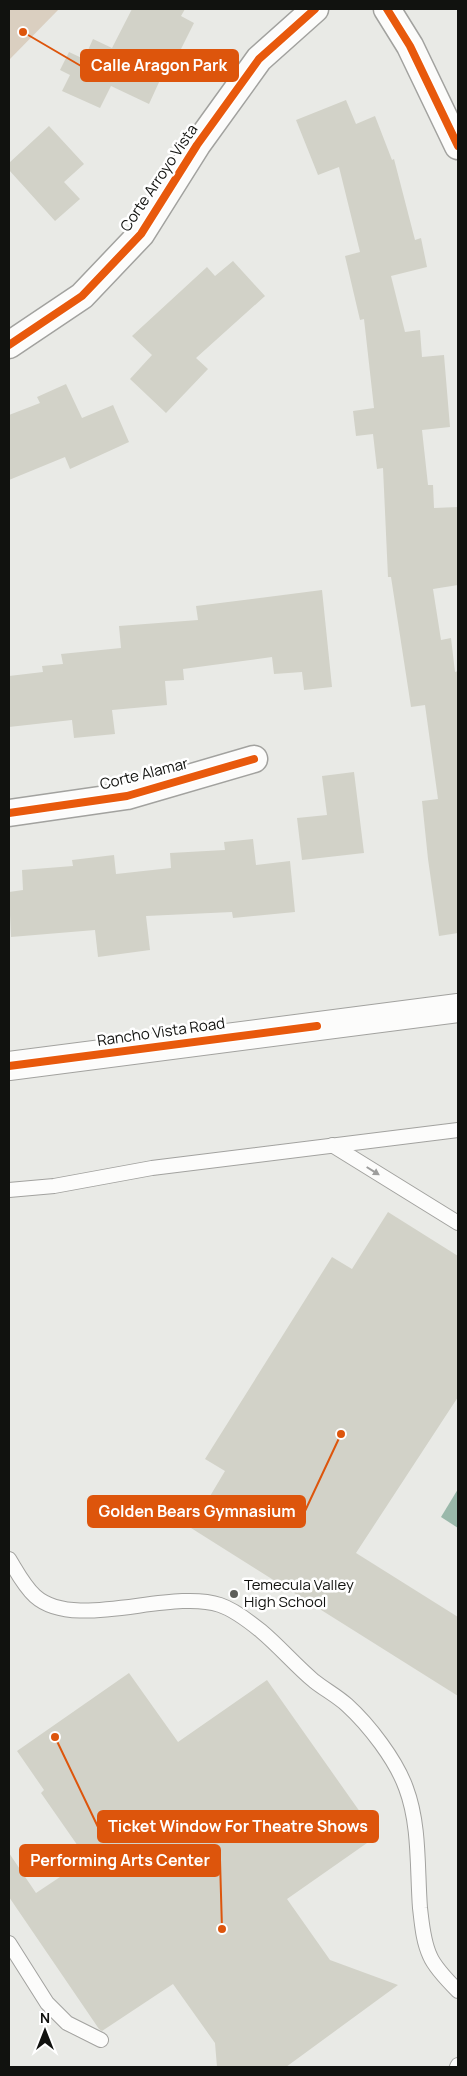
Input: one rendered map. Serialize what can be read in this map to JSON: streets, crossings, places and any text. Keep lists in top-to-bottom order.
{
  "streets": {
    "main road": ["Rancho Vista Road"],
    "street": ["Corte Arroyo Vista", "Corte Alamar"]
  },
  "places": [
    "Calle Aragon Park",
    "Golden Bears Gymnasium",
    "Temecula Valley High School",
    "Ticket Window For Theatre Shows",
    "Performing Arts Center"
  ],
  "north": "top"
}
